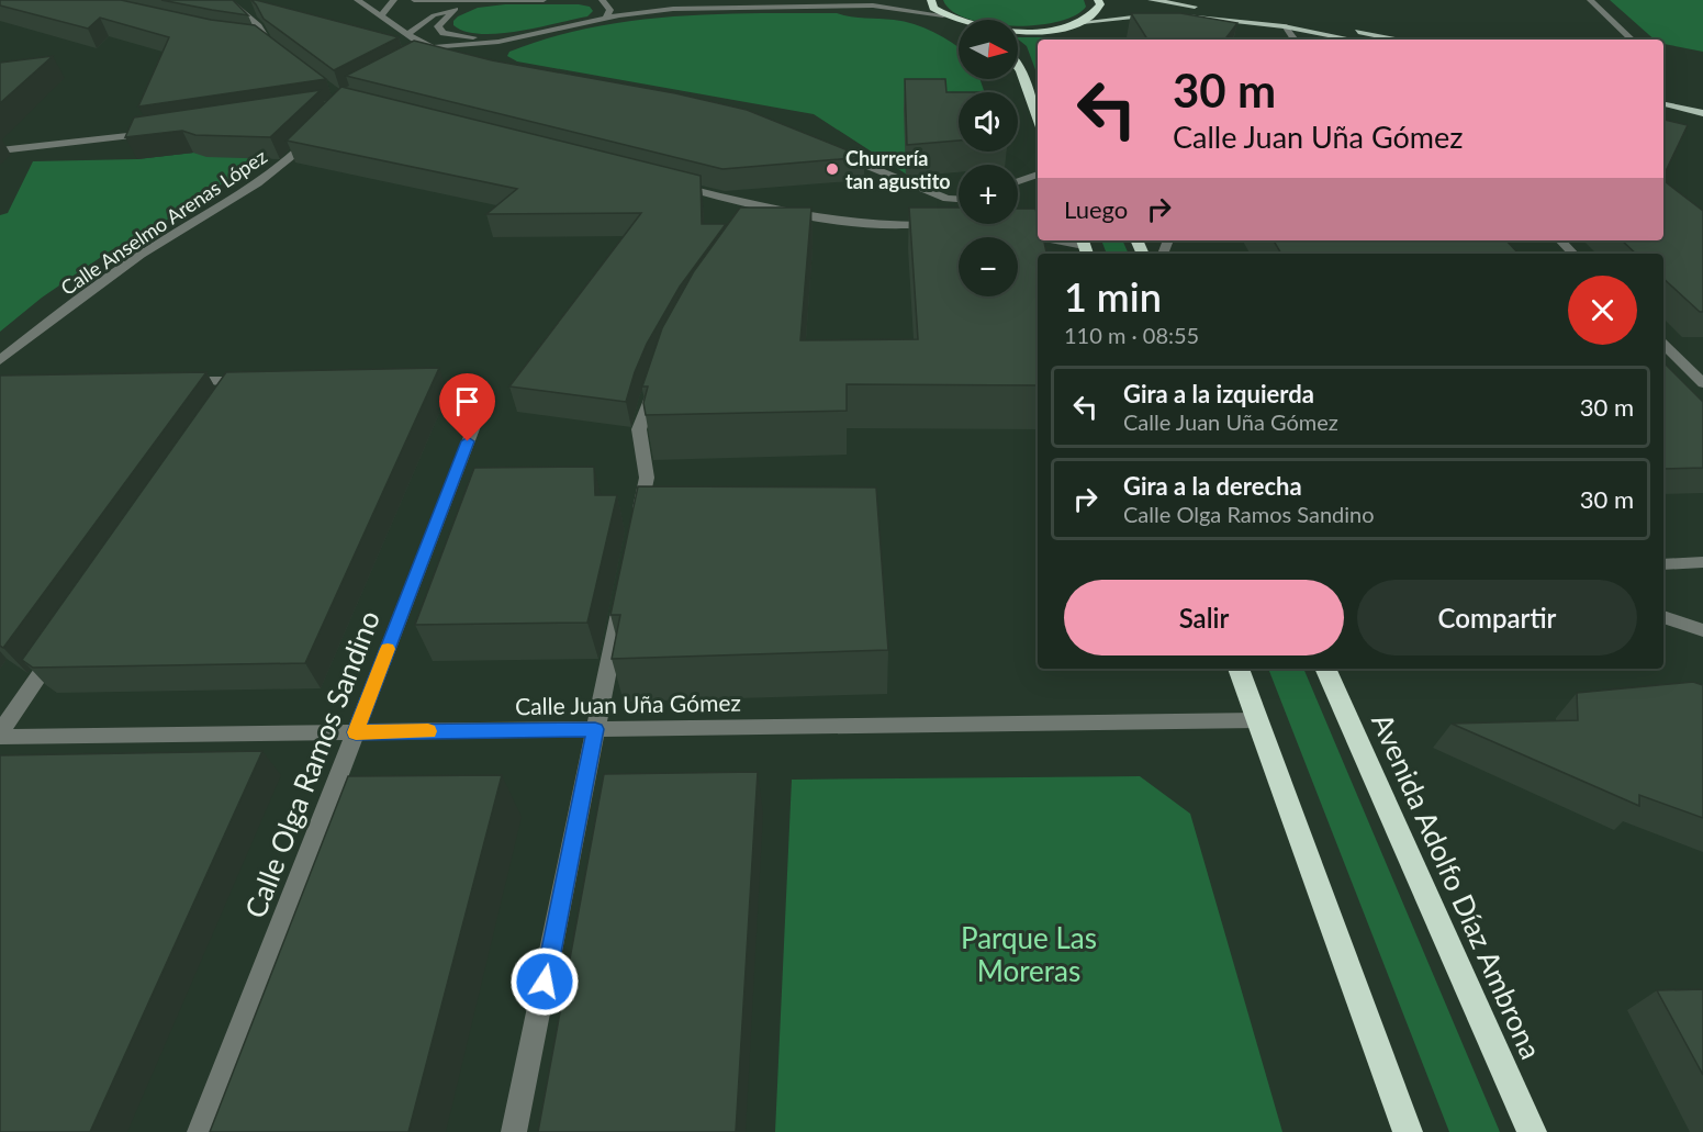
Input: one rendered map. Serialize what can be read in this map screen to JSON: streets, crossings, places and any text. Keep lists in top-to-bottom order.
{
  "streets": {
    "highway": ["Avenida Adolfo Díaz Ambrona"],
    "street": ["Calle Anselmo Arenas López", "Calle Juan Uña Gómez", "Calle Olga Ramos Sandino"]
  },
  "crossings": [
    ["Calle Juan Uña Gómez", "Calle Olga Ramos Sandino"]
  ],
  "parks": ["Parque Las Moreras"],
  "places": ["Churrería tan agustito"],
  "north": "right",
  "page": {
    "map_buttons": ["+", "−"],
    "turn": ["30 m", "Calle Juan Uña Gómez"],
    "then": "Luego",
    "heading": ["1 min", "110 m · 08:55"],
    "list": [
      {
        "name": "Gira a la izquierda",
        "note": "Calle Juan Uña Gómez",
        "value": "30 m"
      },
      {
        "name": "Gira a la derecha",
        "note": "Calle Olga Ramos Sandino",
        "value": "30 m"
      }
    ],
    "buttons": ["Salir", "Compartir"]
  }
}
